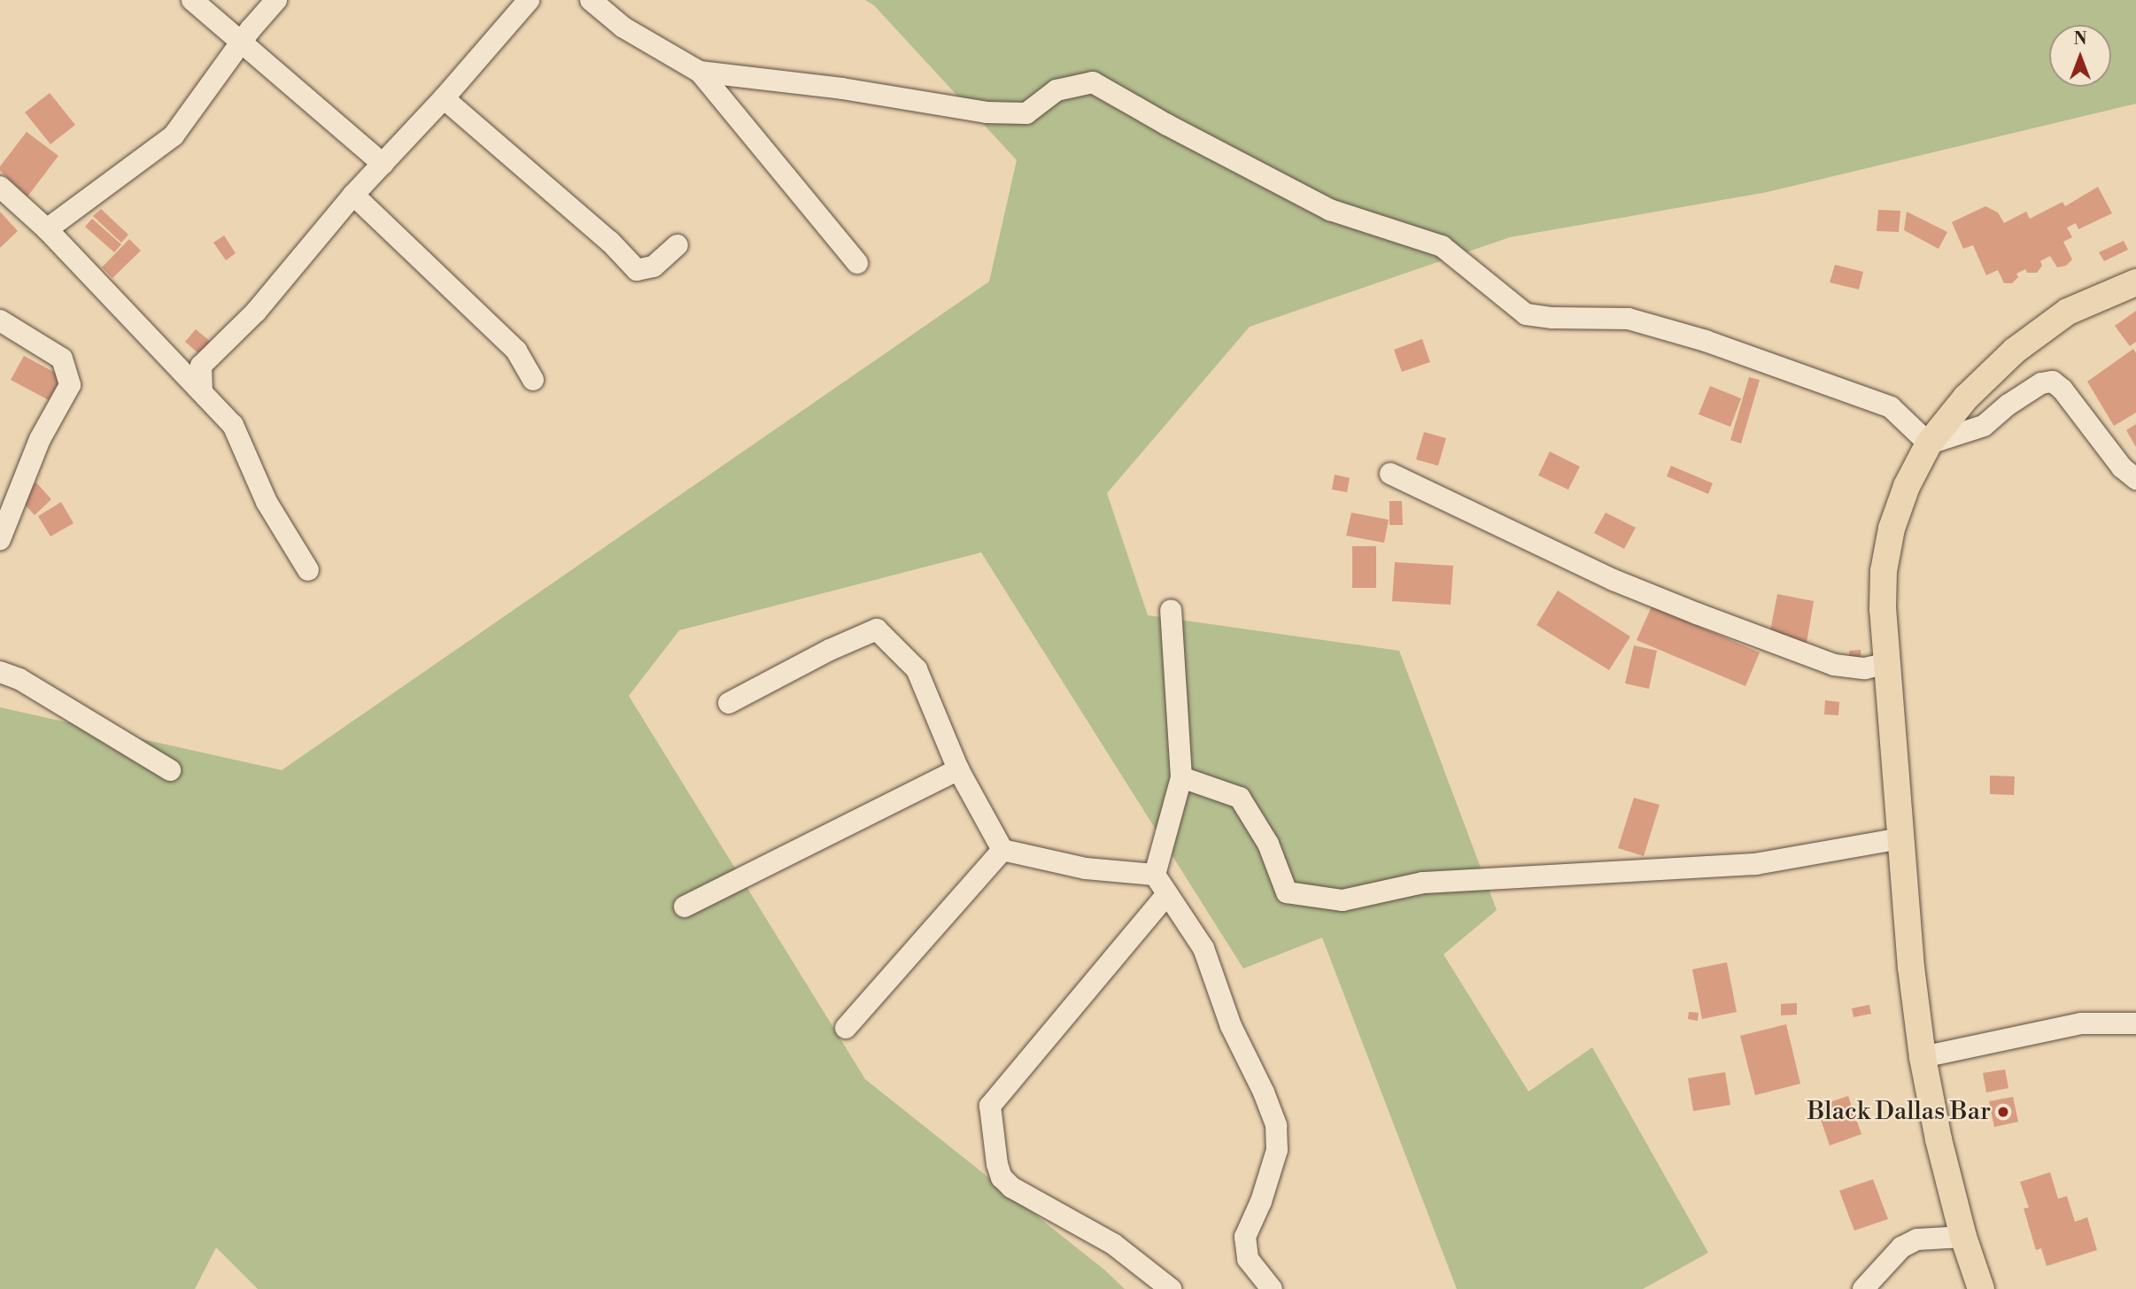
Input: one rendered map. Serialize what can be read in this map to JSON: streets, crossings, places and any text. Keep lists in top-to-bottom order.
{
  "places": ["Black Dallas Bar"],
  "north": "top"
}
